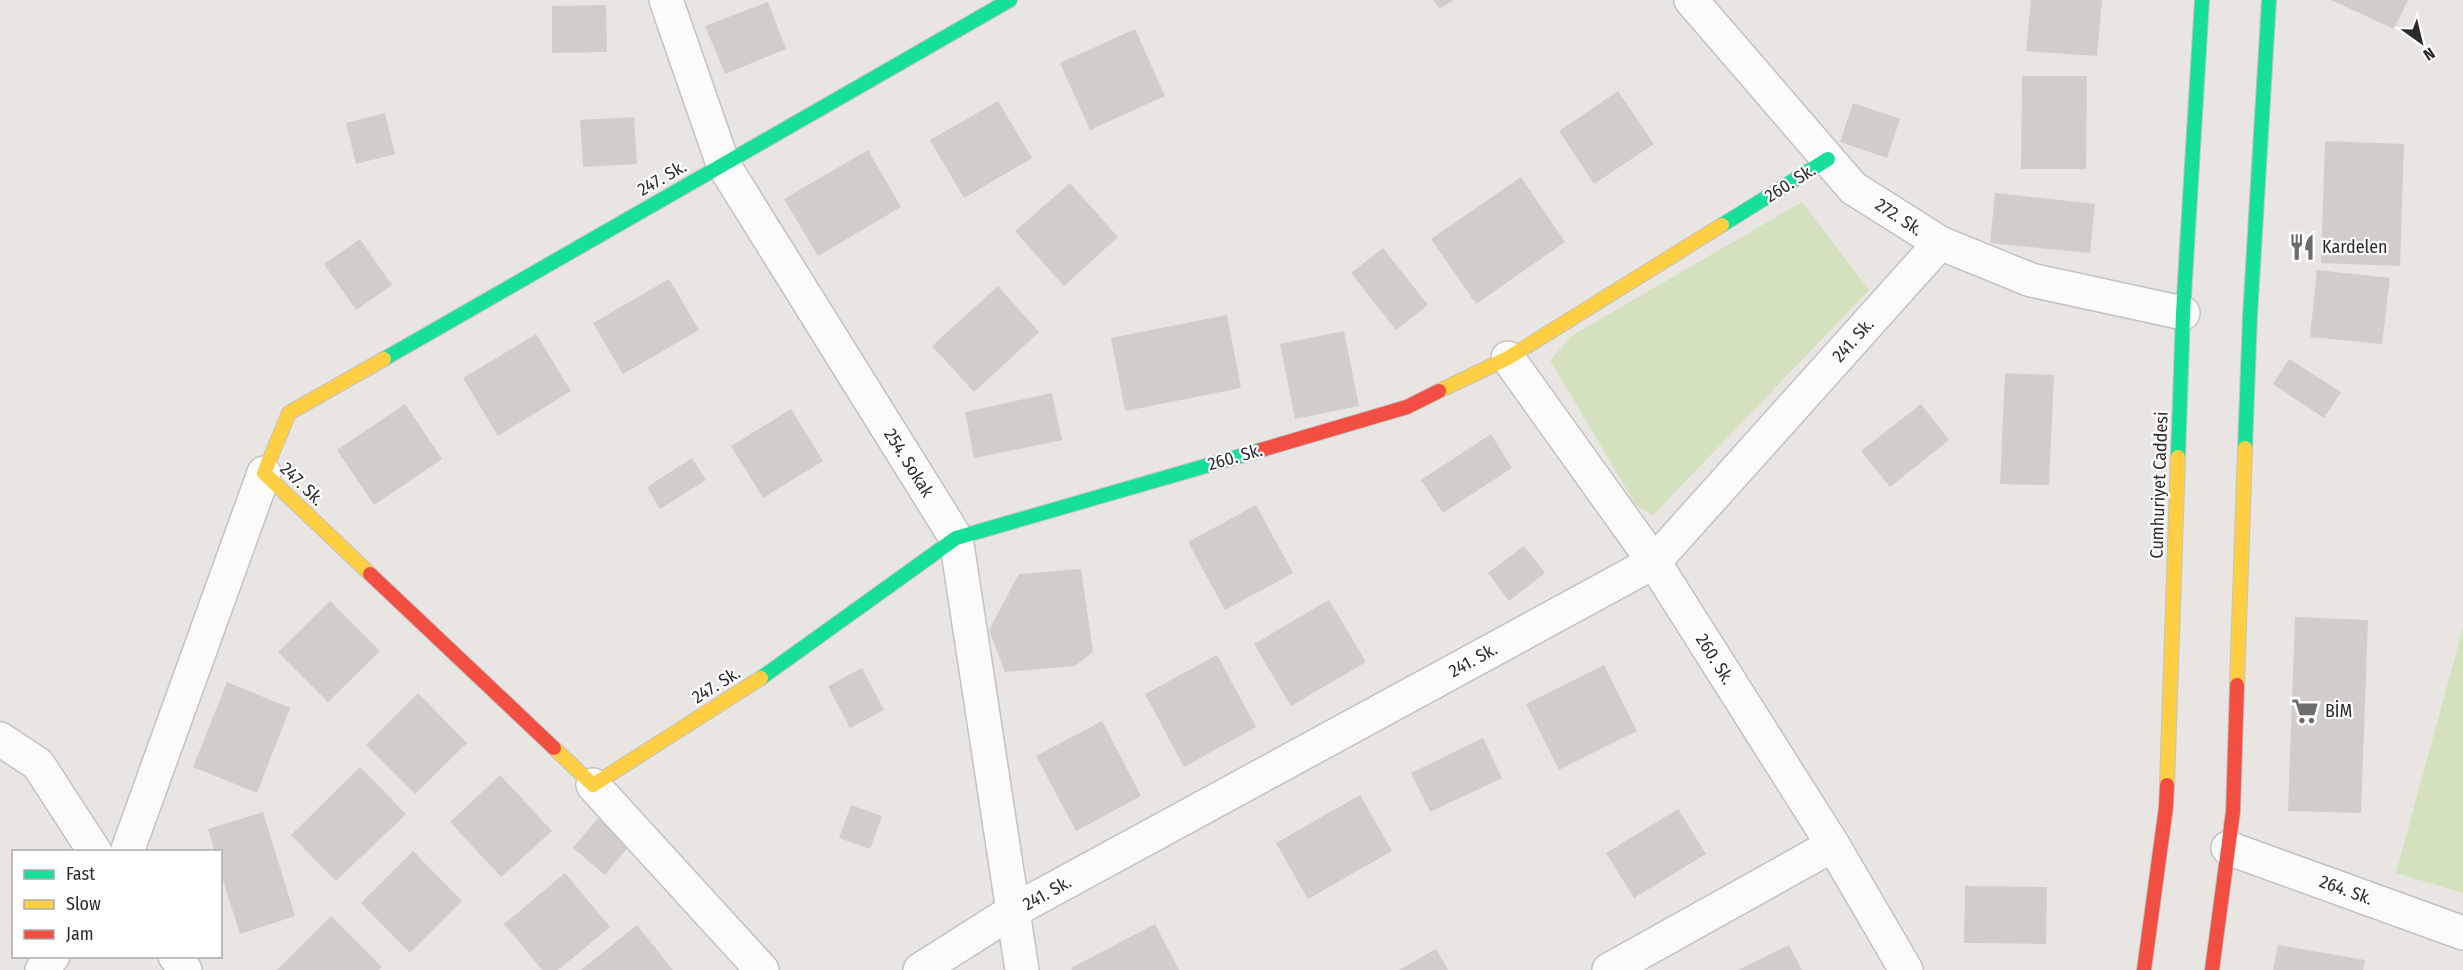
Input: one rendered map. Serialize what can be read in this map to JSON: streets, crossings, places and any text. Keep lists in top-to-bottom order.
{
  "streets": {
    "street": [
      "247. Sk.",
      "260. Sk.",
      "272. Sk.",
      "241. Sk.",
      "254. Sokak",
      "Cumhuriyet Caddesi",
      "264. Sk."
    ]
  },
  "crossings": [
    ["247. Sk.", "260. Sk."],
    ["247. Sk.", "254. Sokak"],
    ["260. Sk.", "272. Sk."],
    ["260. Sk.", "241. Sk."],
    ["260. Sk.", "254. Sokak"],
    ["272. Sk.", "241. Sk."],
    ["272. Sk.", "Cumhuriyet Caddesi"],
    ["241. Sk.", "254. Sokak"]
  ],
  "places": {
    "restaurant": ["Kardelen"],
    "supermarket": ["BİM"]
  },
  "legend": ["Fast", "Slow", "Jam"],
  "north": "bottom right"
}
